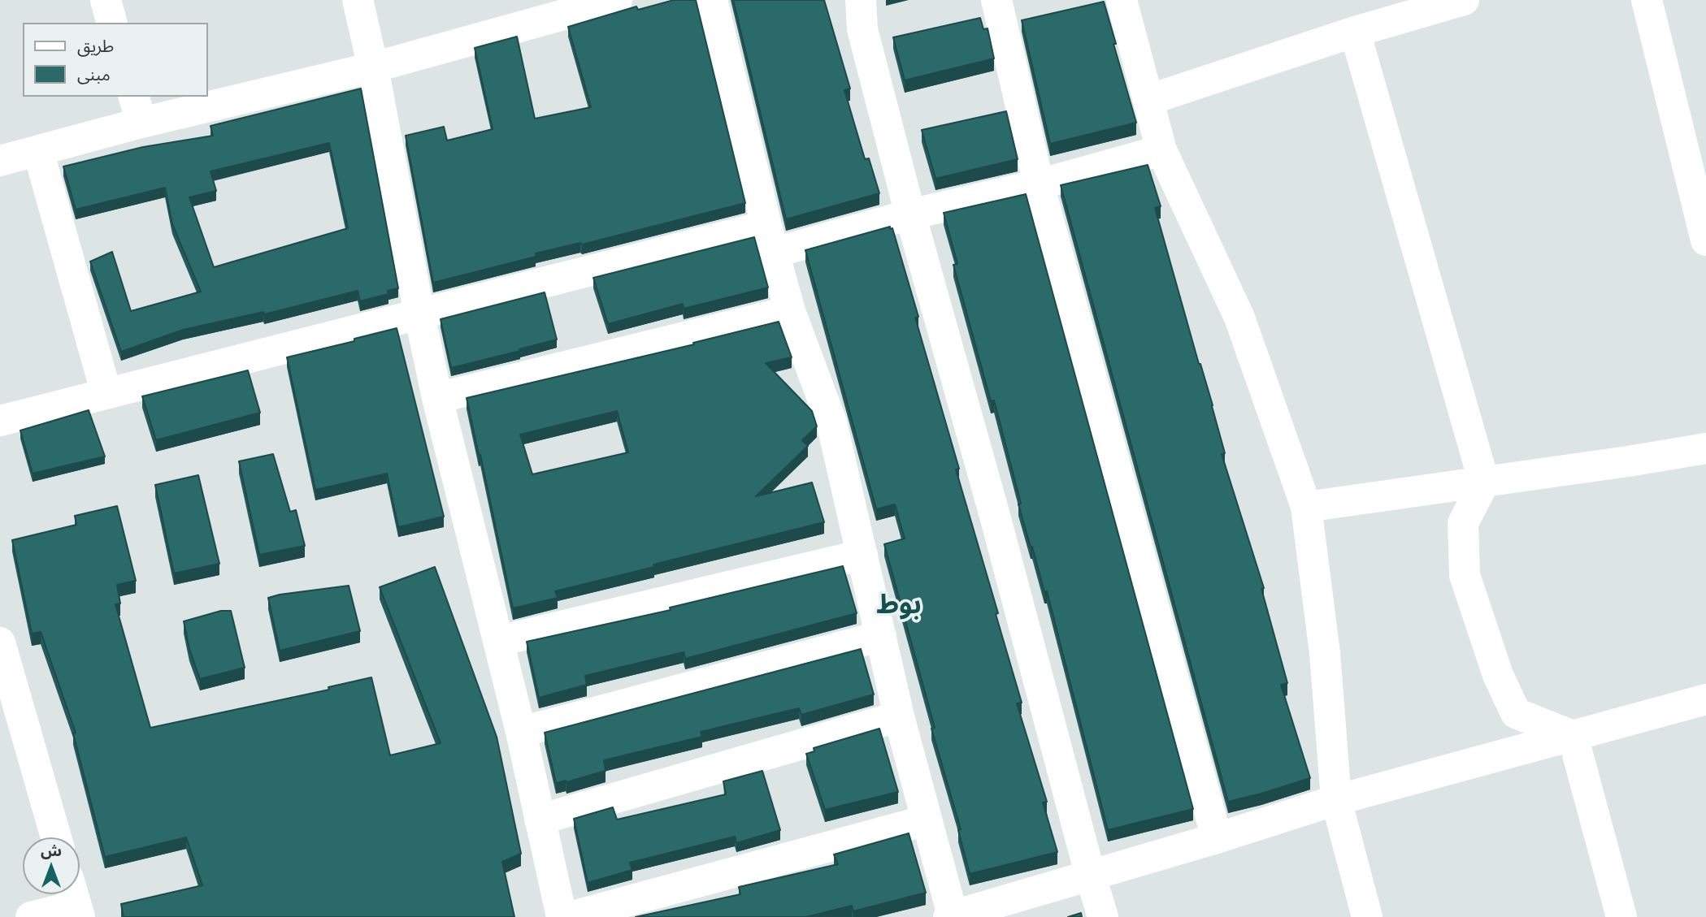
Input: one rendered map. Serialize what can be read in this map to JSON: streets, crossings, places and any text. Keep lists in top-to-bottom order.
{
  "districts": ["بوط"],
  "legend": ["طريق", "مبنى"],
  "north": "top"
}
